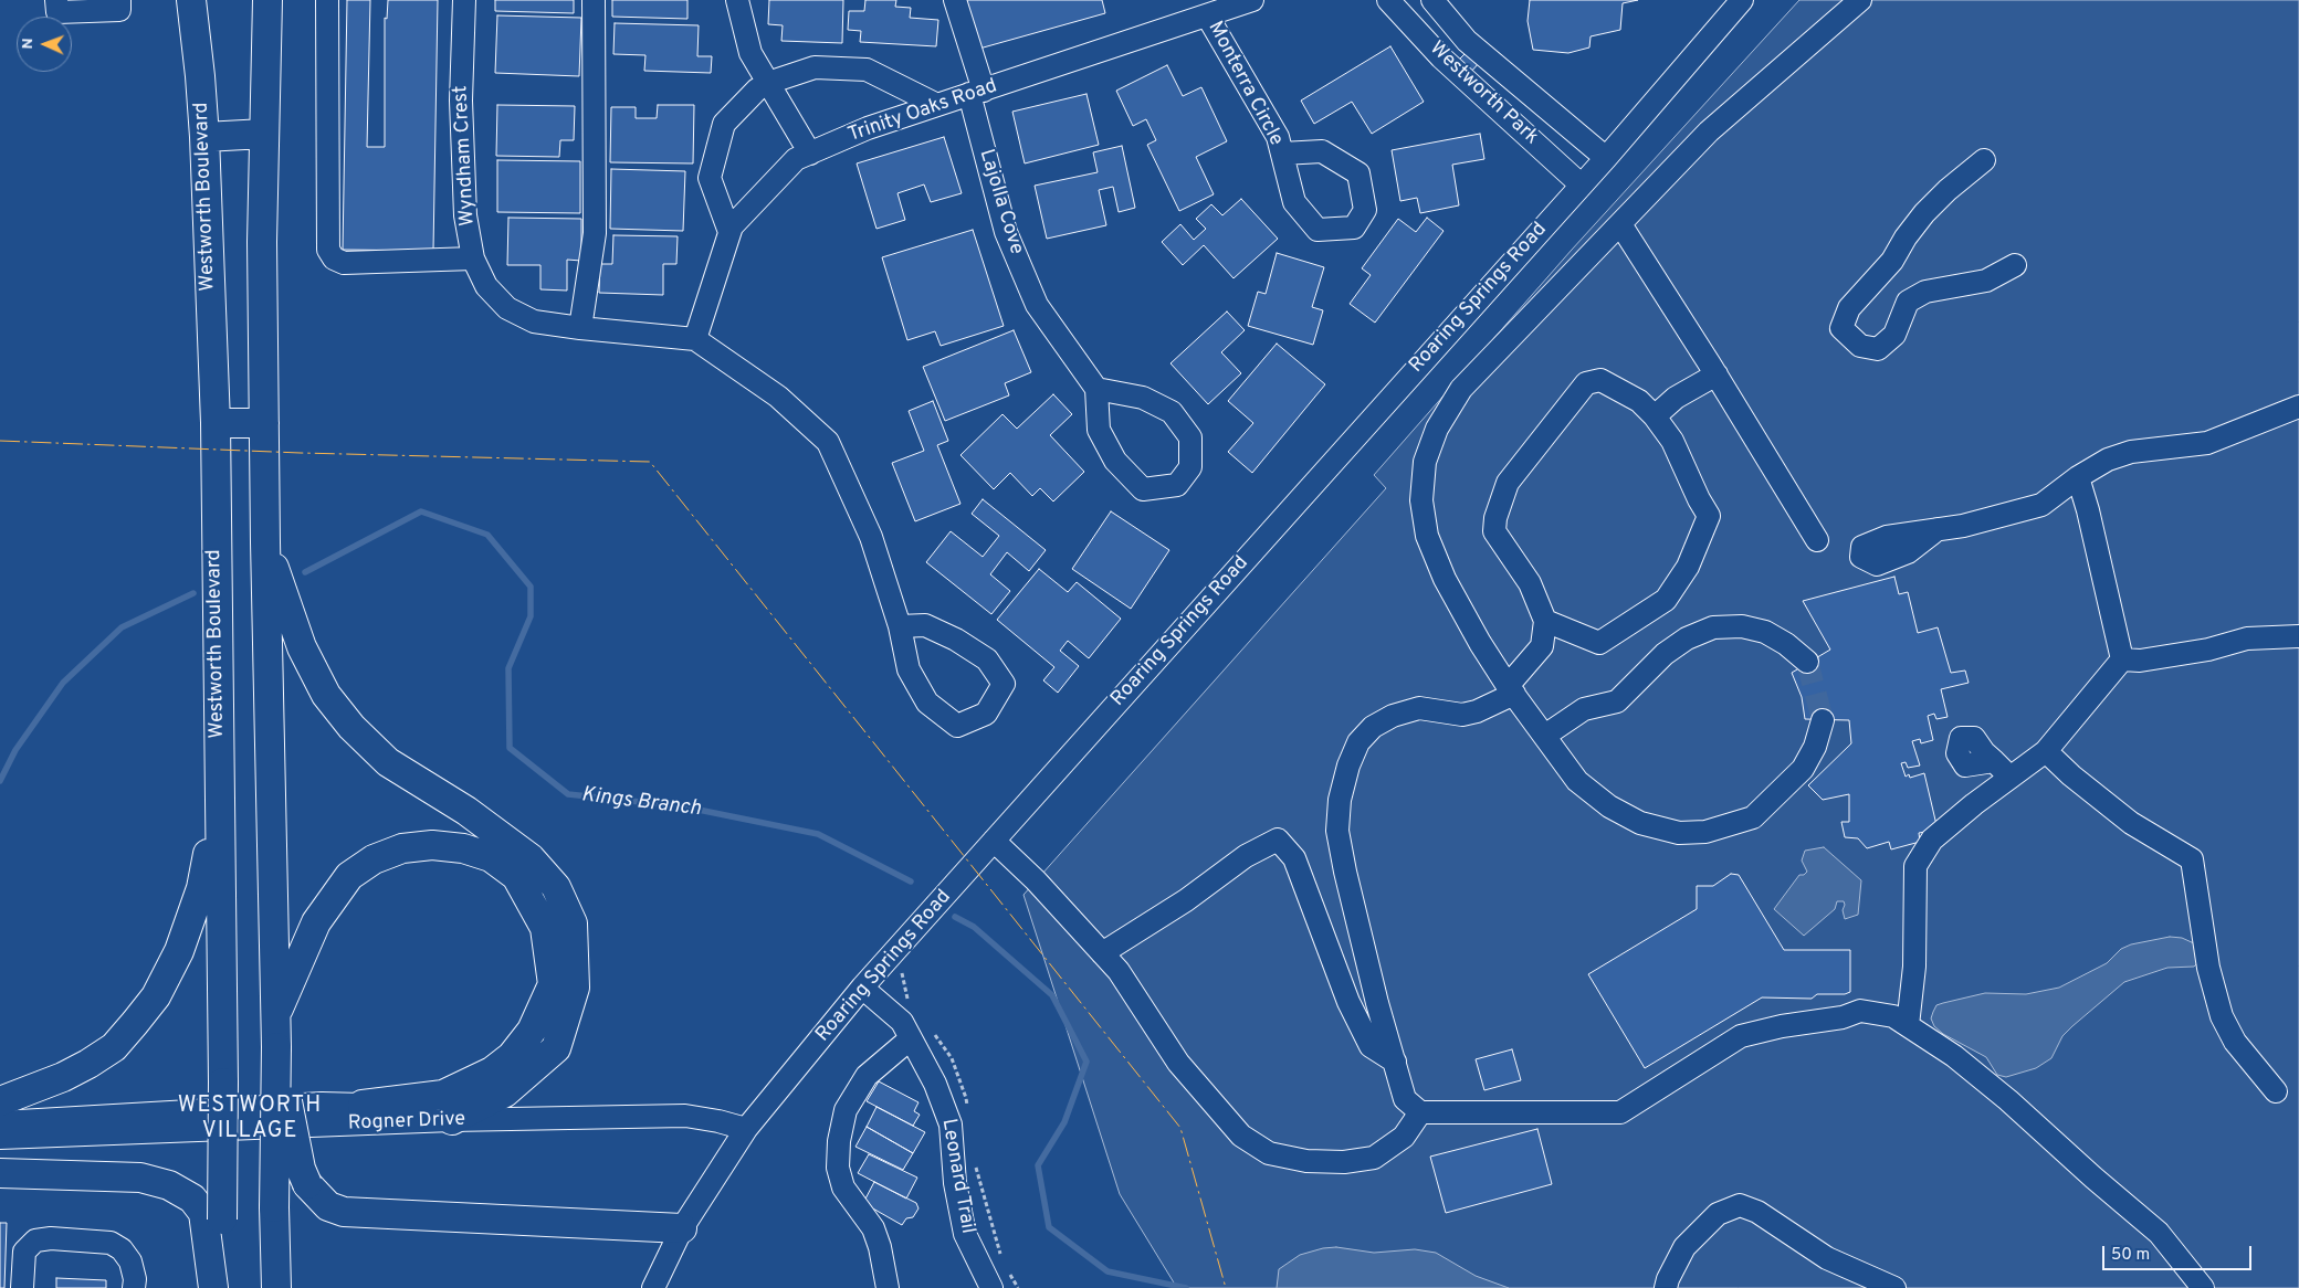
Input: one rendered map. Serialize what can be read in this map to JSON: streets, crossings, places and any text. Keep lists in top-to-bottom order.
{
  "streets": {
    "main road": ["Westworth Boulevard"],
    "street": [
      "Monterra Circle",
      "Westworth Park",
      "Trinity Oaks Road",
      "Wyndham Crest",
      "Lajolla Cove",
      "Roaring Springs Road",
      "Rogner Drive",
      "Leonard Trail"
    ]
  },
  "crossings": [
    ["Monterra Circle", "Trinity Oaks Road"],
    ["Westworth Park", "Roaring Springs Road"],
    ["Trinity Oaks Road", "Wyndham Crest"],
    ["Trinity Oaks Road", "Lajolla Cove"],
    ["Roaring Springs Road", "Rogner Drive"],
    ["Roaring Springs Road", "Leonard Trail"]
  ],
  "districts": ["WESTWORTH VILLAGE"],
  "water": ["Kings Branch"],
  "scale_bar": "50 m",
  "north": "left"
}
